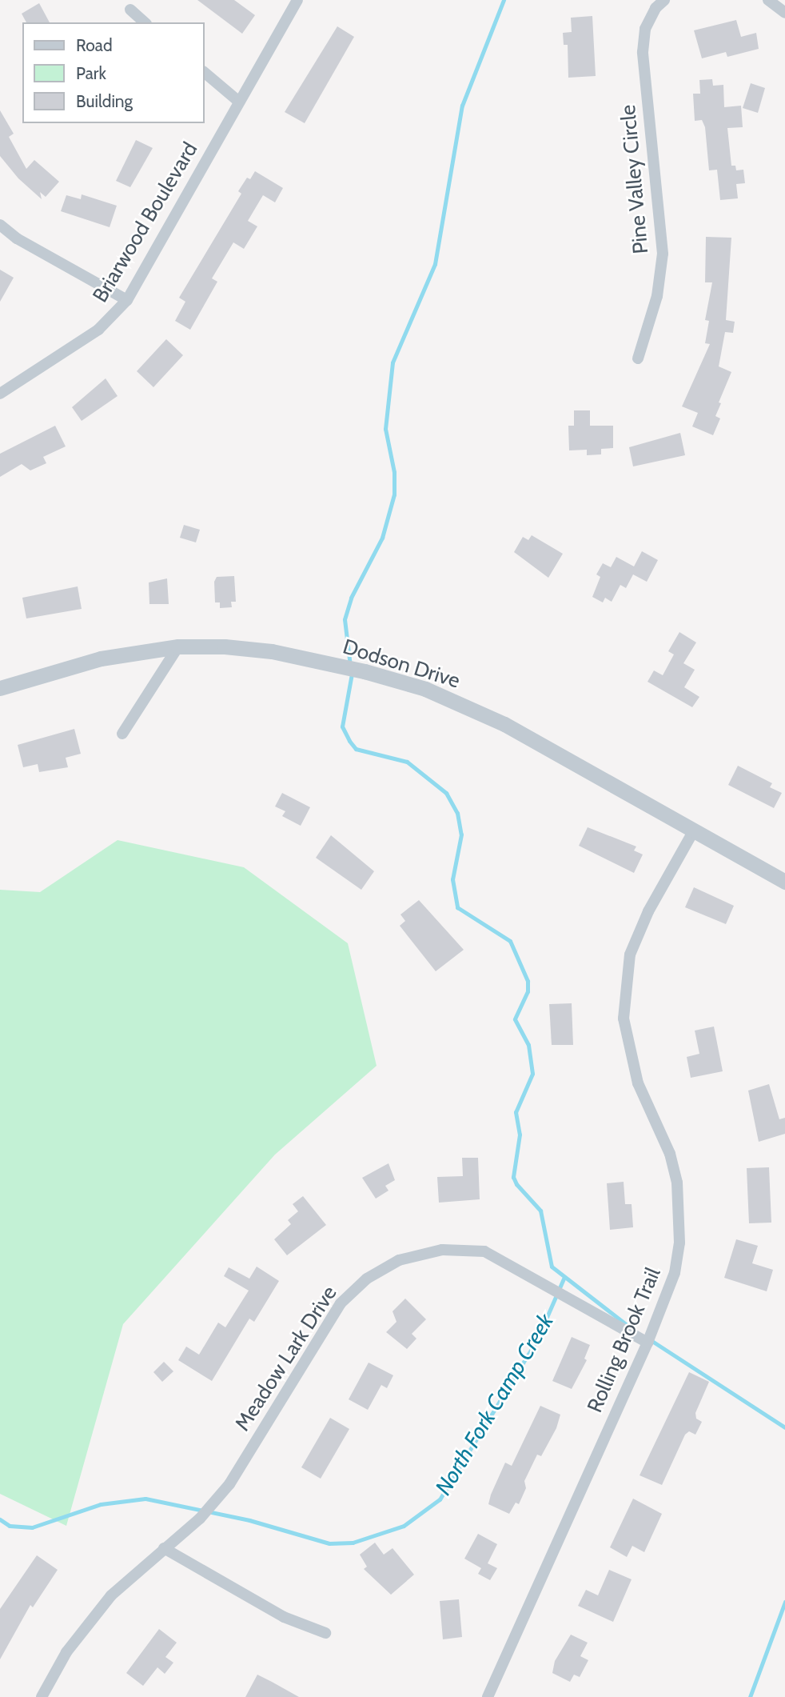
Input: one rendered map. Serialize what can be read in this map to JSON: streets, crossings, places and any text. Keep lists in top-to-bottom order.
{
  "streets": {
    "street": [
      "Pine Valley Circle",
      "Briarwood Boulevard",
      "Dodson Drive",
      "Rolling Brook Trail",
      "Meadow Lark Drive"
    ]
  },
  "crossings": [
    ["Dodson Drive", "Rolling Brook Trail"],
    ["Rolling Brook Trail", "Meadow Lark Drive"]
  ],
  "water": ["North Fork Camp Creek"],
  "legend": ["Road", "Park", "Building"]
}
